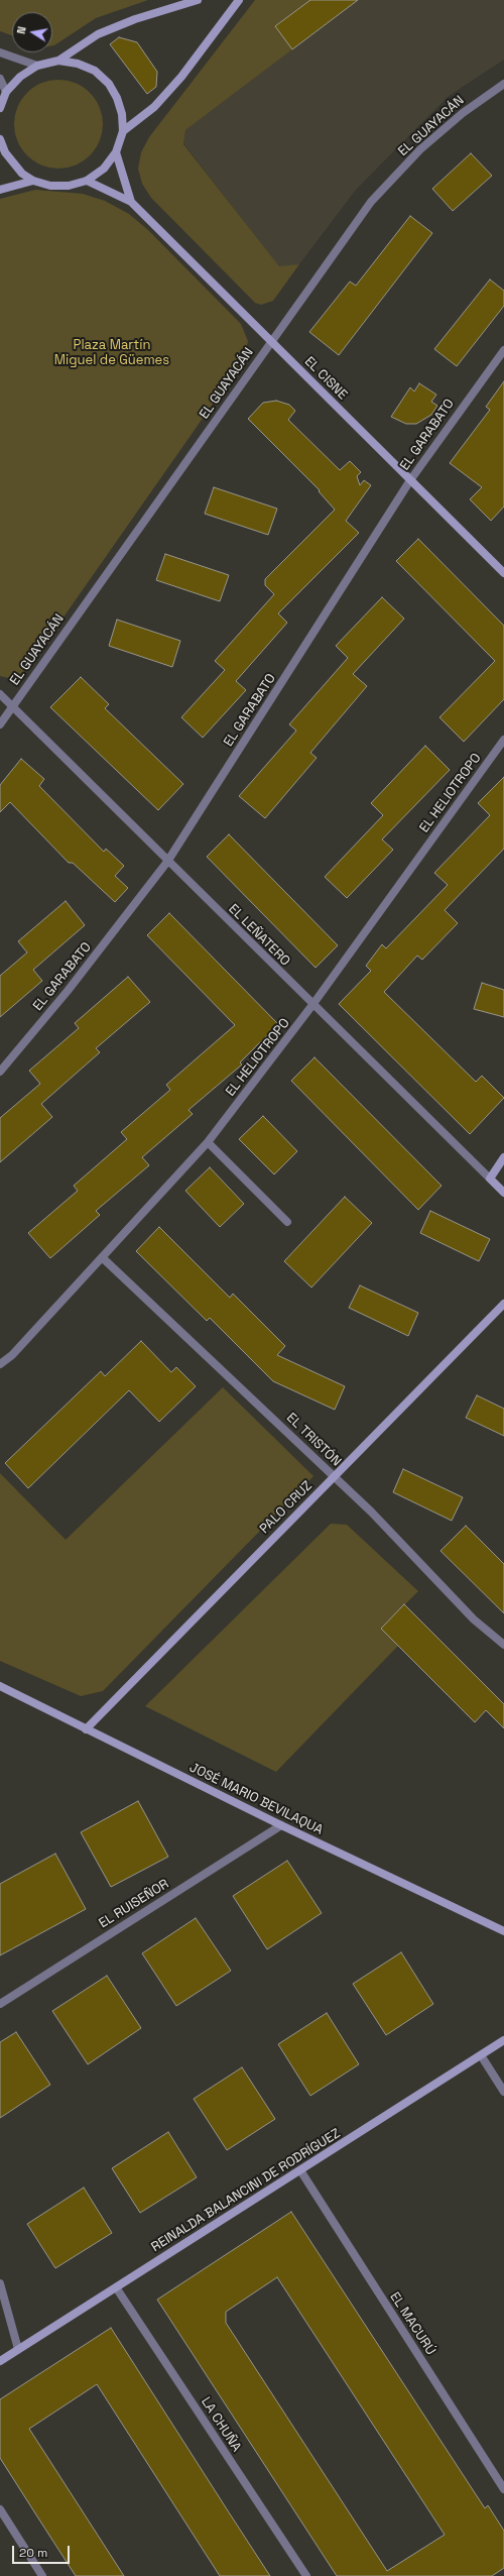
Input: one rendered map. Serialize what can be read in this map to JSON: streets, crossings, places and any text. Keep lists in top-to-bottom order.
{
  "streets": {
    "street": [
      "EL GUAYACÁN",
      "EL CISNE",
      "EL GARABATO",
      "EL HELIOTROPO",
      "EL LEÑATERO",
      "EL TRISTÓN",
      "PALO CRUZ",
      "JOSÉ MARIO BEVILAQUA",
      "EL RUISEÑOR",
      "REINALDA BALANCINI DE RODRÍGUEZ",
      "EL MACURÚ",
      "LA CHUÑA"
    ]
  },
  "crossings": [
    ["EL GUAYACÁN", "EL CISNE"],
    ["EL GUAYACÁN", "EL LEÑATERO"],
    ["EL CISNE", "EL GARABATO"],
    ["EL GARABATO", "EL LEÑATERO"],
    ["EL HELIOTROPO", "EL LEÑATERO"],
    ["EL HELIOTROPO", "EL TRISTÓN"],
    ["EL TRISTÓN", "PALO CRUZ"],
    ["PALO CRUZ", "JOSÉ MARIO BEVILAQUA"],
    ["JOSÉ MARIO BEVILAQUA", "EL RUISEÑOR"],
    ["REINALDA BALANCINI DE RODRÍGUEZ", "EL MACURÚ"],
    ["REINALDA BALANCINI DE RODRÍGUEZ", "LA CHUÑA"]
  ],
  "parks": ["Plaza Martín Miguel de Güemes"],
  "scale_bar": "20 m",
  "north": "left"
}
